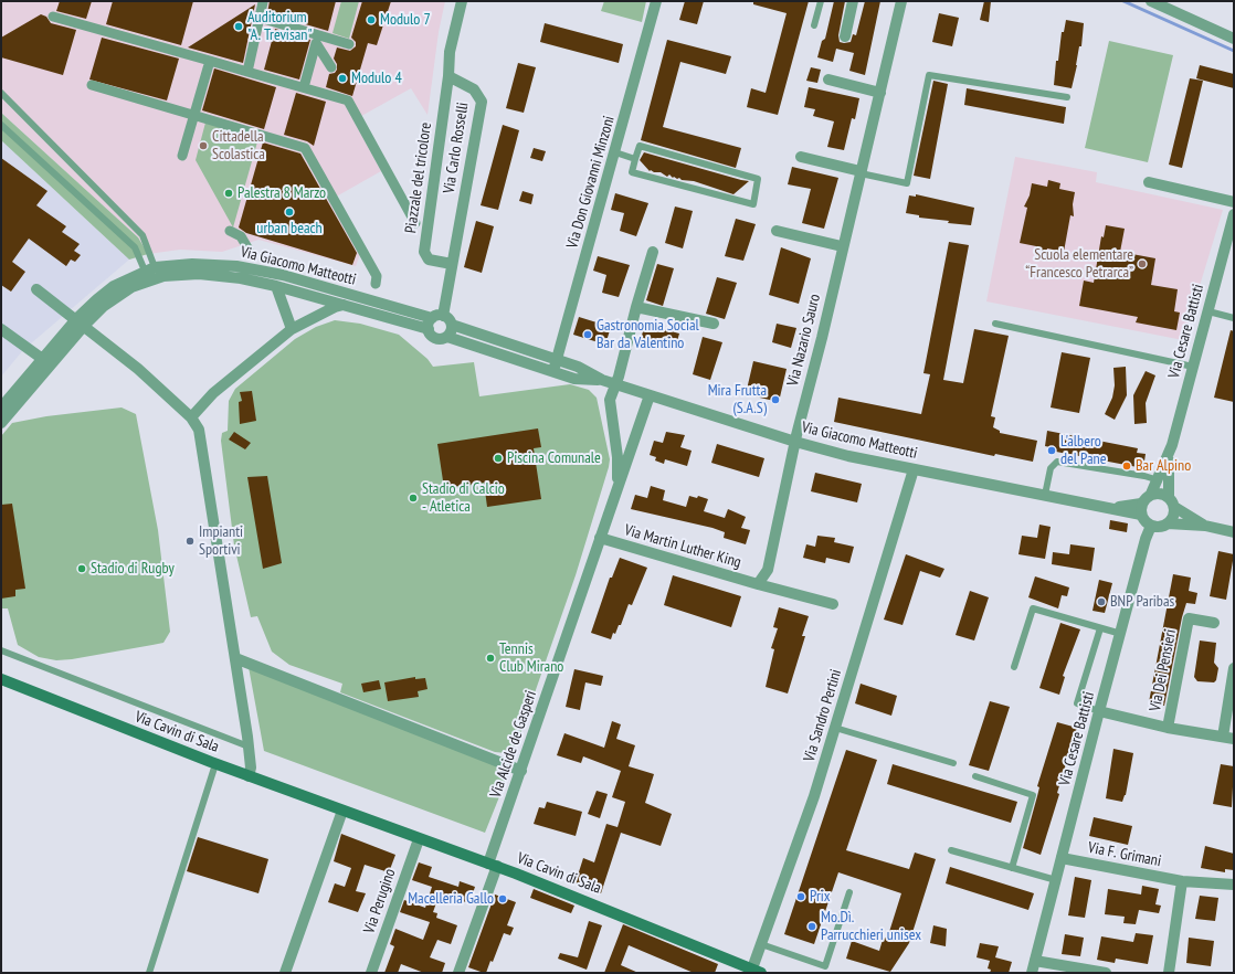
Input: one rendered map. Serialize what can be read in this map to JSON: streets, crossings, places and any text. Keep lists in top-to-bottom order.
{
  "streets": {
    "main road": ["Via Cavin di Sala"],
    "street": [
      "Via Carlo Rosselli",
      "Piazzale del tricolore",
      "Via Don Giovanni Minzoni",
      "Via Giacomo Matteotti",
      "Via Cesare Battisti",
      "Via Nazario Sauro",
      "Via Martin Luther King",
      "Via Dei Pensieri",
      "Via Sandro Pertini",
      "Via Alcide de Gasperi",
      "Via F. Grimani",
      "Via Perugino"
    ]
  },
  "crossings": [
    ["Via Carlo Rosselli", "Piazzale del tricolore"],
    ["Via Carlo Rosselli", "Via Giacomo Matteotti"],
    ["Via Don Giovanni Minzoni", "Via Giacomo Matteotti"],
    ["Via Giacomo Matteotti", "Via Cesare Battisti"],
    ["Via Giacomo Matteotti", "Via Nazario Sauro"],
    ["Via Giacomo Matteotti", "Via Sandro Pertini"],
    ["Via Giacomo Matteotti", "Via Alcide de Gasperi"],
    ["Via Cesare Battisti", "Via Dei Pensieri"],
    ["Via Cesare Battisti", "Via F. Grimani"],
    ["Via Martin Luther King", "Via Alcide de Gasperi"],
    ["Via Sandro Pertini", "Via Cavin di Sala"],
    ["Via Cavin di Sala", "Via Alcide de Gasperi"],
    ["Via Cavin di Sala", "Via Perugino"]
  ],
  "places": [
    "Modulo 7",
    "Auditorium \"A. Trevisan\"",
    "Modulo 4",
    "Cittadella Scolastica",
    "Palestra 8 Marzo",
    "urban beach",
    "Scuola elementare “Francesco Petrarca”",
    "Gastronomia Social Bar da Valentino",
    "Mira Frutta (S.A.S)",
    "L'albero del Pane",
    "Piscina Comunale",
    "Bar Alpino",
    "Stadio di Calcio - Atletica",
    "Impianti Sportivi",
    "Stadio di Rugby",
    "BNP Paribas",
    "Tennis Club Mirano",
    "Prix",
    "Macelleria Gallo",
    "Mo.Dì. Parrucchieri unisex"
  ]
}
